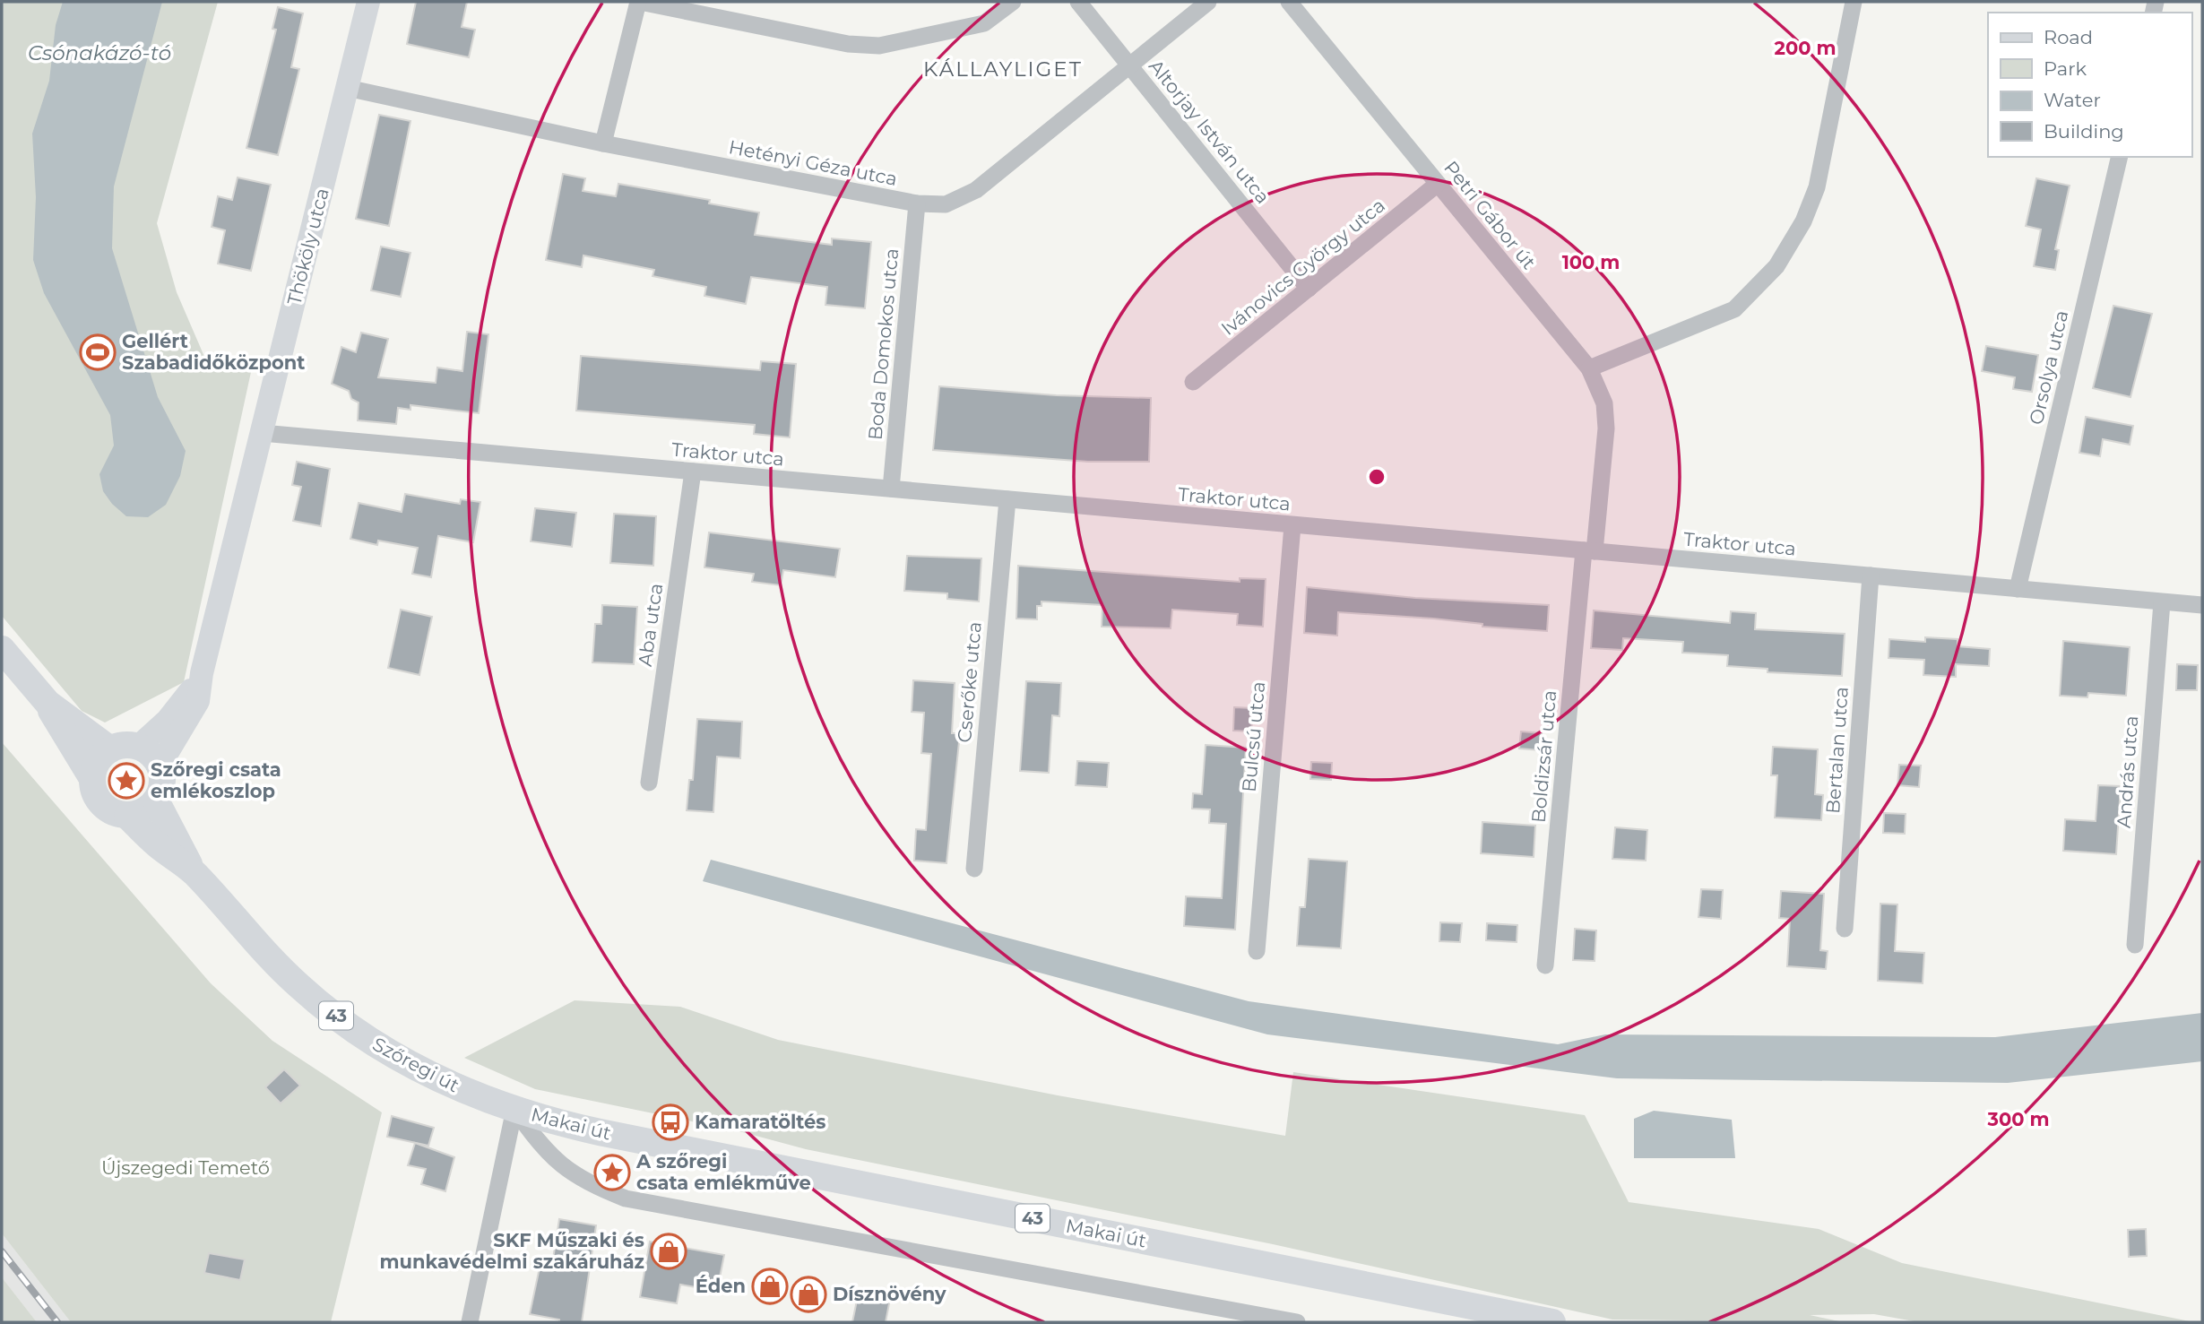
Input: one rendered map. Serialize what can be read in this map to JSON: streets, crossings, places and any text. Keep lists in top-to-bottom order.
{
  "streets": {
    "main road": ["43", "Szőregi út", "Makai út"],
    "street": [
      "Altorjay István utca",
      "Hetényi Géza utca",
      "Petri Gábor út",
      "Thököly utca",
      "Ivánovics György utca",
      "Boda Domokos utca",
      "Orsolya utca",
      "Traktor utca",
      "Aba utca",
      "Cserőke utca",
      "Bulcsú utca",
      "Bertalan utca",
      "Boldizsár utca",
      "András utca"
    ]
  },
  "crossings": [
    ["Altorjay István utca", "Hetényi Géza utca"],
    ["Altorjay István utca", "Ivánovics György utca"],
    ["Hetényi Géza utca", "Thököly utca"],
    ["Hetényi Géza utca", "Boda Domokos utca"],
    ["Petri Gábor út", "Ivánovics György utca"],
    ["Petri Gábor út", "Traktor utca"],
    ["Petri Gábor út", "Boldizsár utca"],
    ["Thököly utca", "Traktor utca"],
    ["Thököly utca", "Szőregi út"],
    ["Boda Domokos utca", "Traktor utca"],
    ["Orsolya utca", "Traktor utca"],
    ["Traktor utca", "Aba utca"],
    ["Traktor utca", "Cserőke utca"],
    ["Traktor utca", "Bulcsú utca"],
    ["Traktor utca", "Bertalan utca"],
    ["Traktor utca", "Boldizsár utca"],
    ["Traktor utca", "András utca"],
    ["Szőregi út", "Makai út"]
  ],
  "districts": ["KÁLLAYLIGET"],
  "water": ["Csónakázó-tó"],
  "parks": ["Újszegedi Temető"],
  "places": {
    "sports": ["Gellért Szabadidőközpont"],
    "place": ["Szőregi csata emlékoszlop", "A szőregi csata emlékműve"],
    "bus stop": ["Kamaratöltés"],
    "shop": ["SKF Műszaki és munkavédelmi szakáruház", "Éden", "Dísznövény"]
  },
  "legend": [
    "Road",
    "Park",
    "Water",
    "Building"
  ],
  "rings": ["200 m", "100 m", "300 m"]
}
